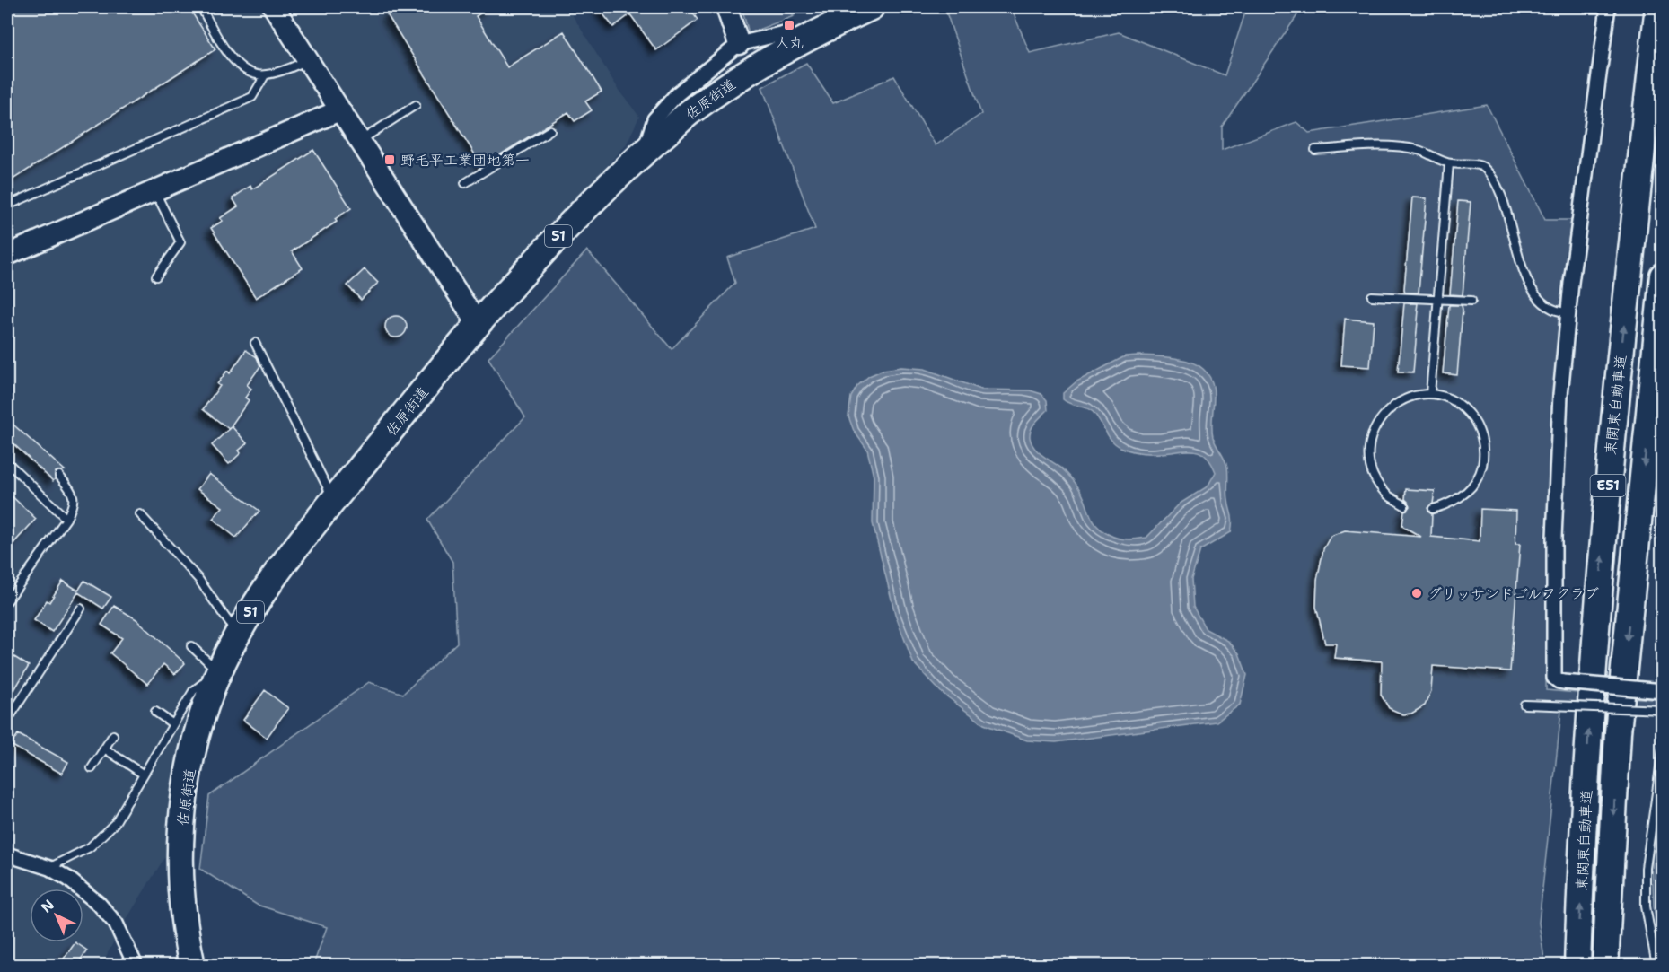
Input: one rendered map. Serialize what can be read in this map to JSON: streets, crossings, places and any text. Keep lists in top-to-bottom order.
{
  "streets": {
    "highway": [
      "佐原街道",
      "51",
      "東関東自動車道",
      "E51"
    ]
  },
  "places": {
    "transit": ["人丸", "野毛平工業団地第一"],
    "other": ["グリッサンドゴルフクラブ"]
  },
  "north": "top left"
}
